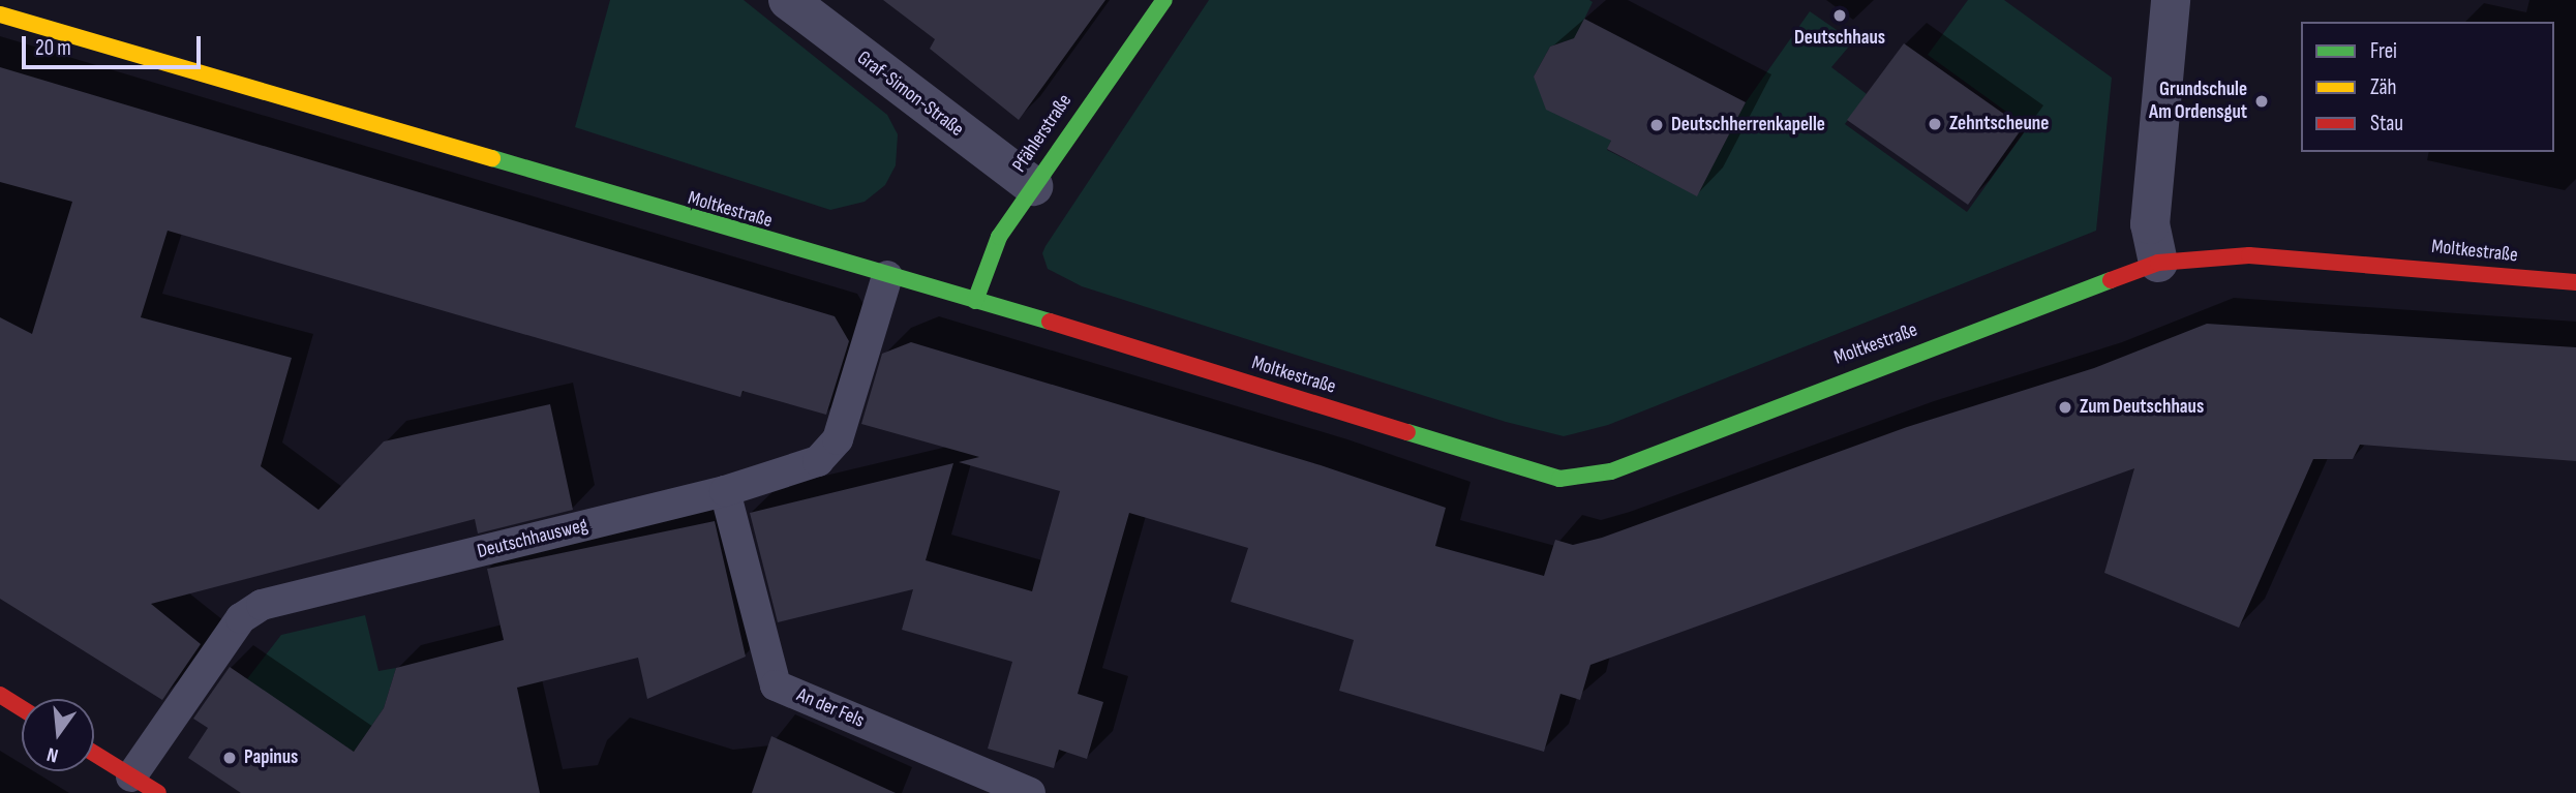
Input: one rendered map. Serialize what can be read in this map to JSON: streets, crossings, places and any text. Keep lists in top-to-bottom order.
{
  "streets": {
    "street": ["Graf-Simon-Straße", "Pfählerstraße", "Moltkestraße"],
    "lane": ["Deutschhausweg", "An der Fels"]
  },
  "crossings": [
    ["Graf-Simon-Straße", "Pfählerstraße"],
    ["Pfählerstraße", "Moltkestraße"],
    ["Moltkestraße", "Deutschhausweg"],
    ["Deutschhausweg", "An der Fels"]
  ],
  "places": [
    "Deutschhaus",
    "Grundschule Am Ordensgut",
    "Zehntscheune",
    "Deutschherrenkapelle",
    "Zum Deutschhaus",
    "Papinus"
  ],
  "legend": ["Frei", "Zäh", "Stau"],
  "scale_bar": "20 m",
  "north": "bottom"
}
